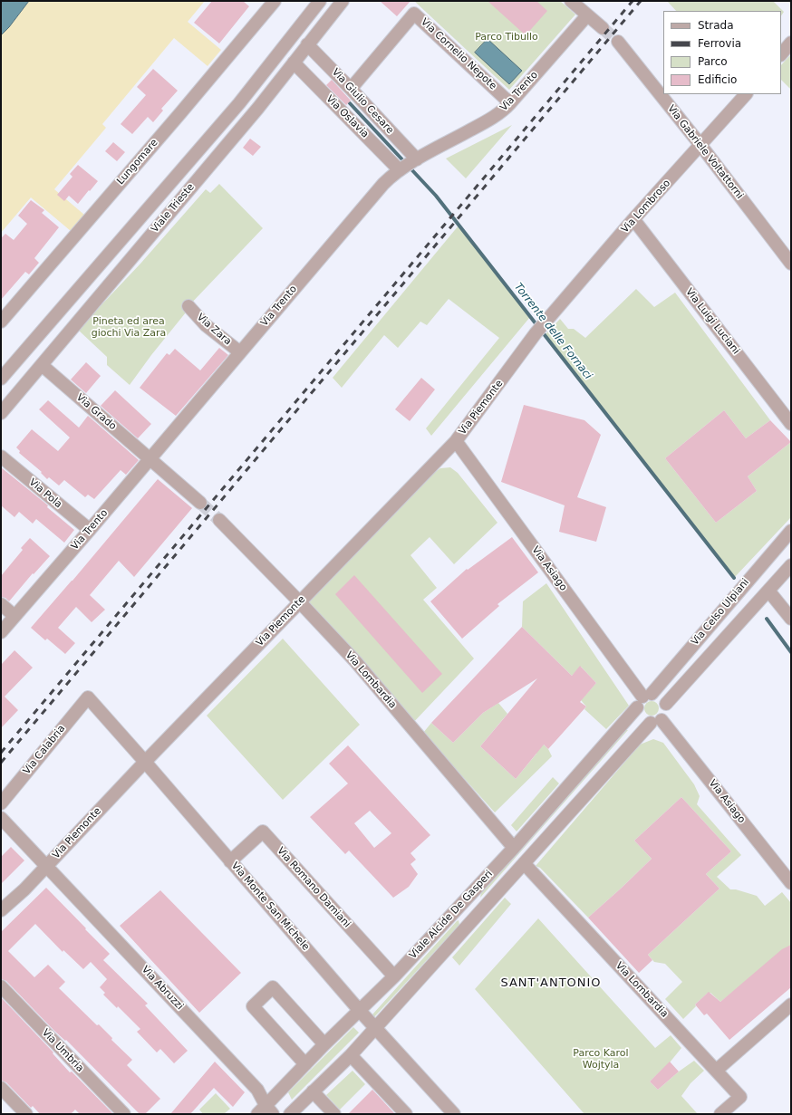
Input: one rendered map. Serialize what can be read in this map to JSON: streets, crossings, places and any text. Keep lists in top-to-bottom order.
{
  "streets": {
    "street": [
      "Via Cornelio Nepote",
      "Via Trento",
      "Via Giulio Cesare",
      "Via Oslavia",
      "Via Gabriele Voltattorni",
      "Lungomare",
      "Via Lombroso",
      "Viale Trieste",
      "Via Luigi Luciani",
      "Via Zara",
      "Via Piemonte",
      "Via Grado",
      "Via Pola",
      "Via Asiago",
      "Via Celso Ulpiani",
      "Via Lombardia",
      "Via Calabria",
      "Via Romano Damiani",
      "Via Monte San Michele",
      "Viale Alcide De Gasperi",
      "Via Abruzzi",
      "Via Umbria"
    ]
  },
  "crossings": [
    ["Via Cornelio Nepote", "Via Trento"],
    ["Via Cornelio Nepote", "Via Giulio Cesare"],
    ["Via Trento", "Via Giulio Cesare"],
    ["Via Trento", "Via Oslavia"],
    ["Via Trento", "Via Zara"],
    ["Via Trento", "Via Grado"],
    ["Via Trento", "Via Pola"],
    ["Via Giulio Cesare", "Viale Trieste"],
    ["Via Oslavia", "Viale Trieste"],
    ["Via Gabriele Voltattorni", "Via Lombroso"],
    ["Via Lombroso", "Via Luigi Luciani"],
    ["Via Lombroso", "Via Piemonte"],
    ["Viale Trieste", "Via Grado"],
    ["Via Piemonte", "Via Asiago"],
    ["Via Piemonte", "Via Lombardia"],
    ["Via Piemonte", "Via Monte San Michele"],
    ["Via Piemonte", "Via Abruzzi"],
    ["Via Asiago", "Via Celso Ulpiani"],
    ["Via Asiago", "Viale Alcide De Gasperi"],
    ["Via Celso Ulpiani", "Viale Alcide De Gasperi"],
    ["Via Lombardia", "Viale Alcide De Gasperi"],
    ["Via Calabria", "Via Monte San Michele"],
    ["Via Romano Damiani", "Via Monte San Michele"],
    ["Via Romano Damiani", "Viale Alcide De Gasperi"],
    ["Via Monte San Michele", "Viale Alcide De Gasperi"],
    ["Viale Alcide De Gasperi", "Via Abruzzi"]
  ],
  "districts": ["SANT'ANTONIO"],
  "water": ["Torrente delle Fornaci"],
  "parks": ["Parco Tibullo", "Pineta ed area giochi Via Zara", "Parco Karol Wojtyla"],
  "legend": [
    "Strada",
    "Ferrovia",
    "Parco",
    "Edificio"
  ]
}
